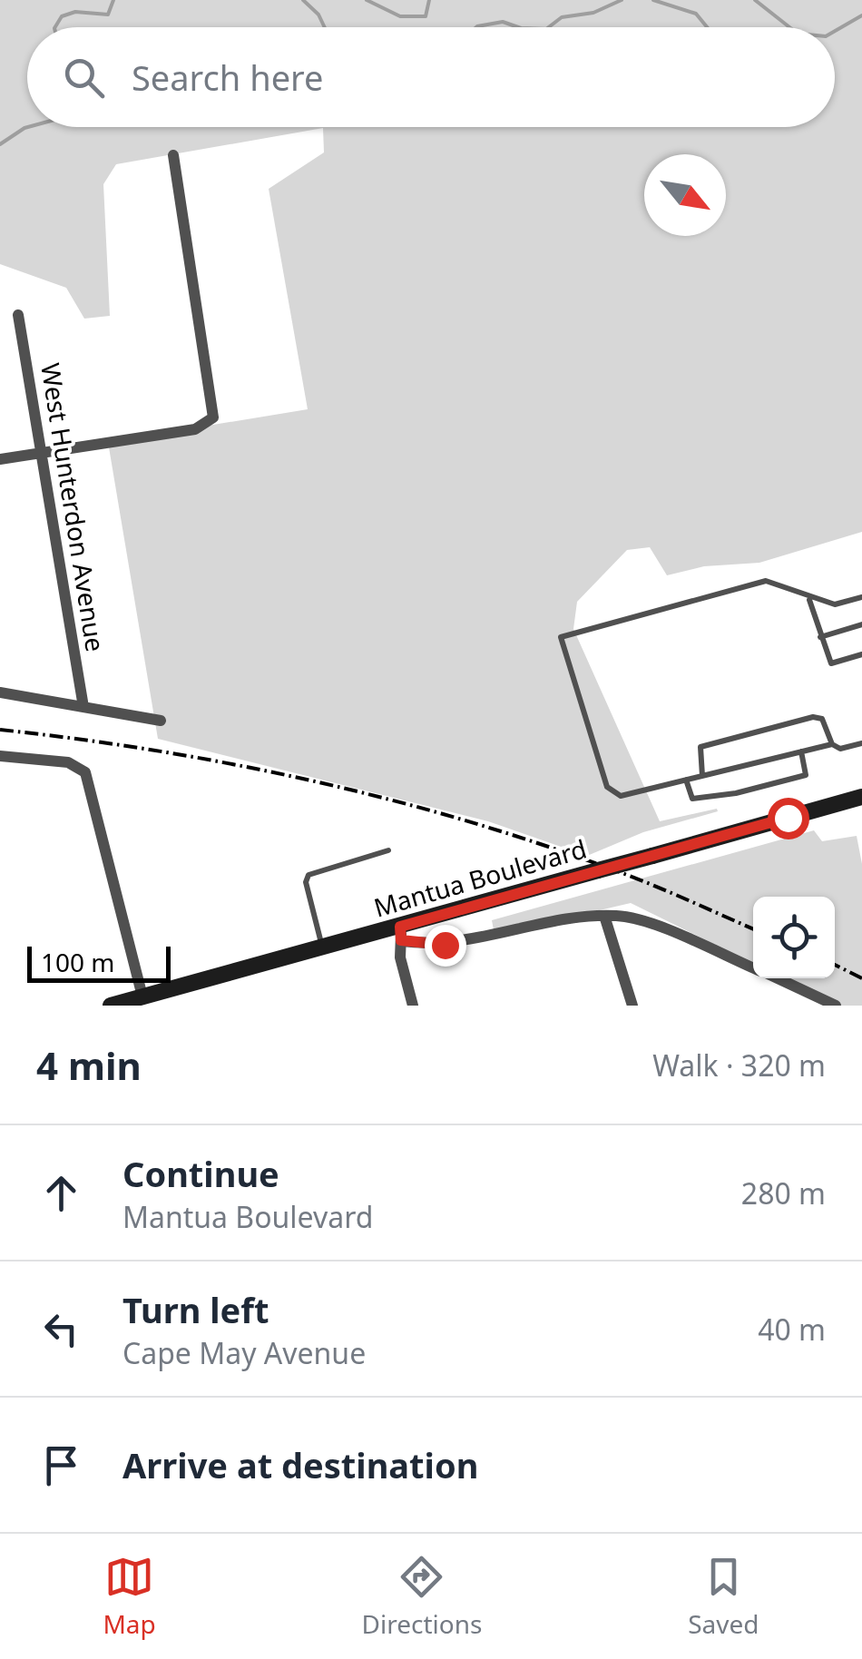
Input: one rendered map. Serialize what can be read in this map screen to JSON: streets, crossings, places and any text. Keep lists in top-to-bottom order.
{
  "streets": {
    "main road": ["Mantua Boulevard"],
    "street": ["West Hunterdon Avenue"]
  },
  "scale_bar": "100 m",
  "north": "bottom right",
  "page": {
    "search": "Search here",
    "scale": "100 m",
    "heading": ["4 min", "Walk · 320 m"],
    "list": [
      ["Continue", "Mantua Boulevard", "280 m"],
      ["Turn left", "Cape May Avenue", "40 m"],
      "Arrive at destination"
    ],
    "nav": ["Map", "Directions", "Saved"]
  }
}
